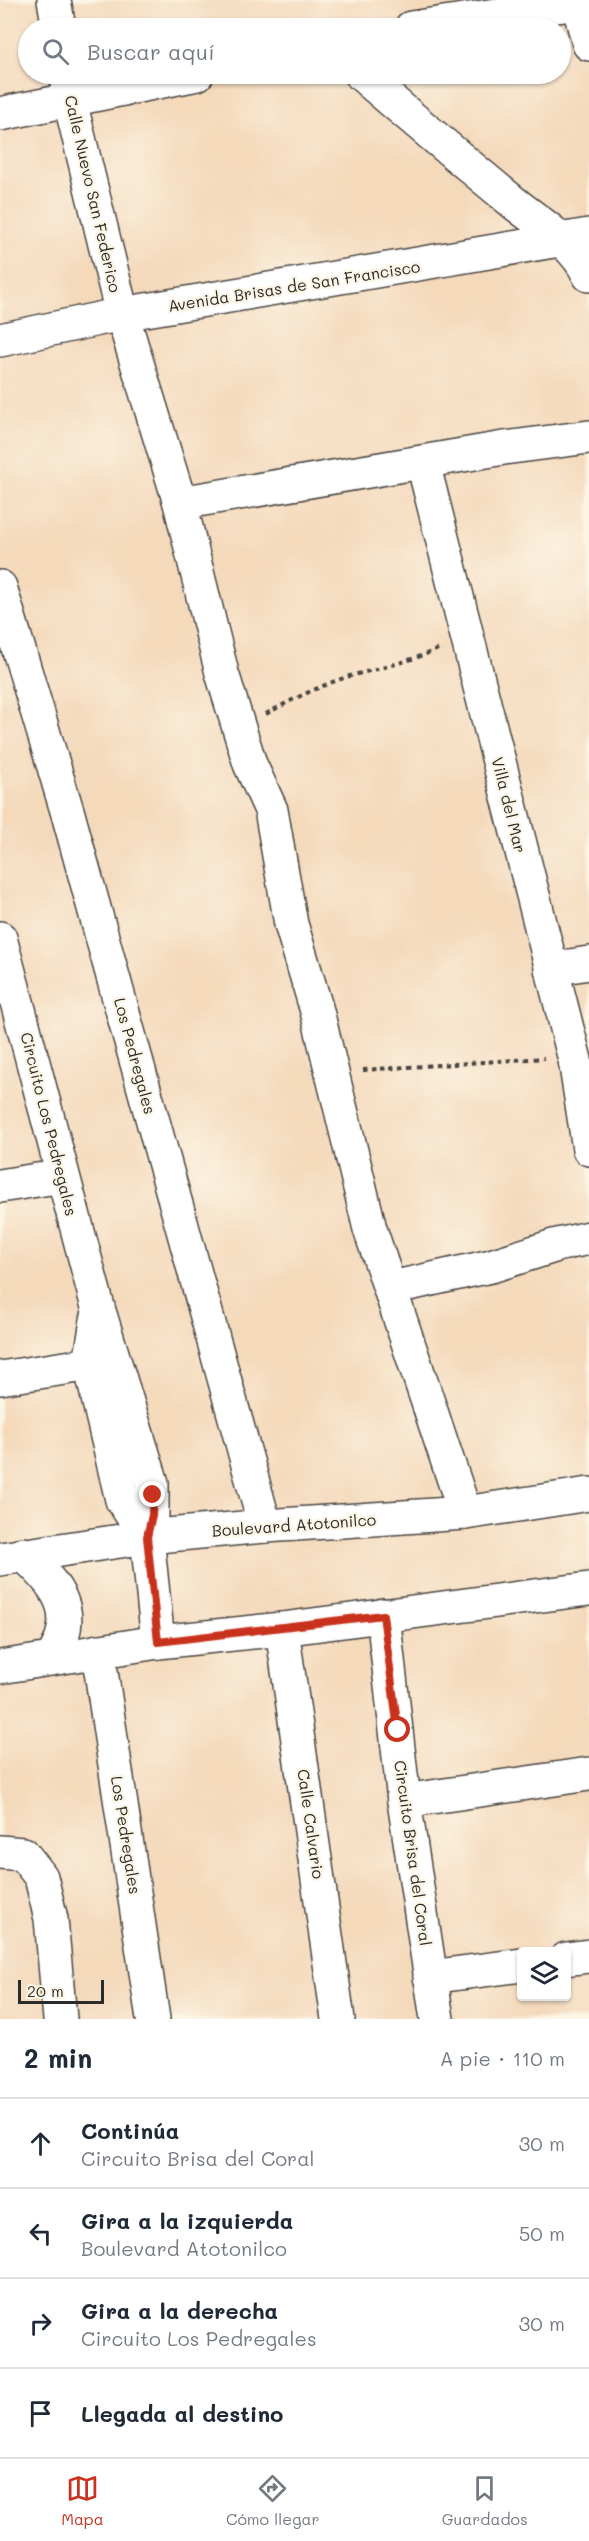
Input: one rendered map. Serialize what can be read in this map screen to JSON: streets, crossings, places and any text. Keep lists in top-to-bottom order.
{
  "streets": {
    "street": [
      "Calle Nuevo San Federico",
      "Avenida Brisas de San Francisco",
      "Villa del Mar",
      "Los Pedregales",
      "Circuito Los Pedregales",
      "Boulevard Atotonilco",
      "Calle Calvario",
      "Circuito Brisa del Coral"
    ]
  },
  "crossings": [
    ["Calle Nuevo San Federico", "Avenida Brisas de San Francisco"],
    ["Calle Nuevo San Federico", "Boulevard Atotonilco"],
    ["Los Pedregales", "Boulevard Atotonilco"],
    ["Circuito Los Pedregales", "Boulevard Atotonilco"]
  ],
  "scale_bar": "20 m",
  "page": {
    "search": "Buscar aquí",
    "scale": "20 m",
    "heading": ["2 min", "A pie · 110 m"],
    "list": [
      ["Continúa", "Circuito Brisa del Coral", "30 m"],
      ["Gira a la izquierda", "Boulevard Atotonilco", "50 m"],
      ["Gira a la derecha", "Circuito Los Pedregales", "30 m"],
      "Llegada al destino"
    ],
    "nav": ["Mapa", "Cómo llegar", "Guardados"]
  }
}
